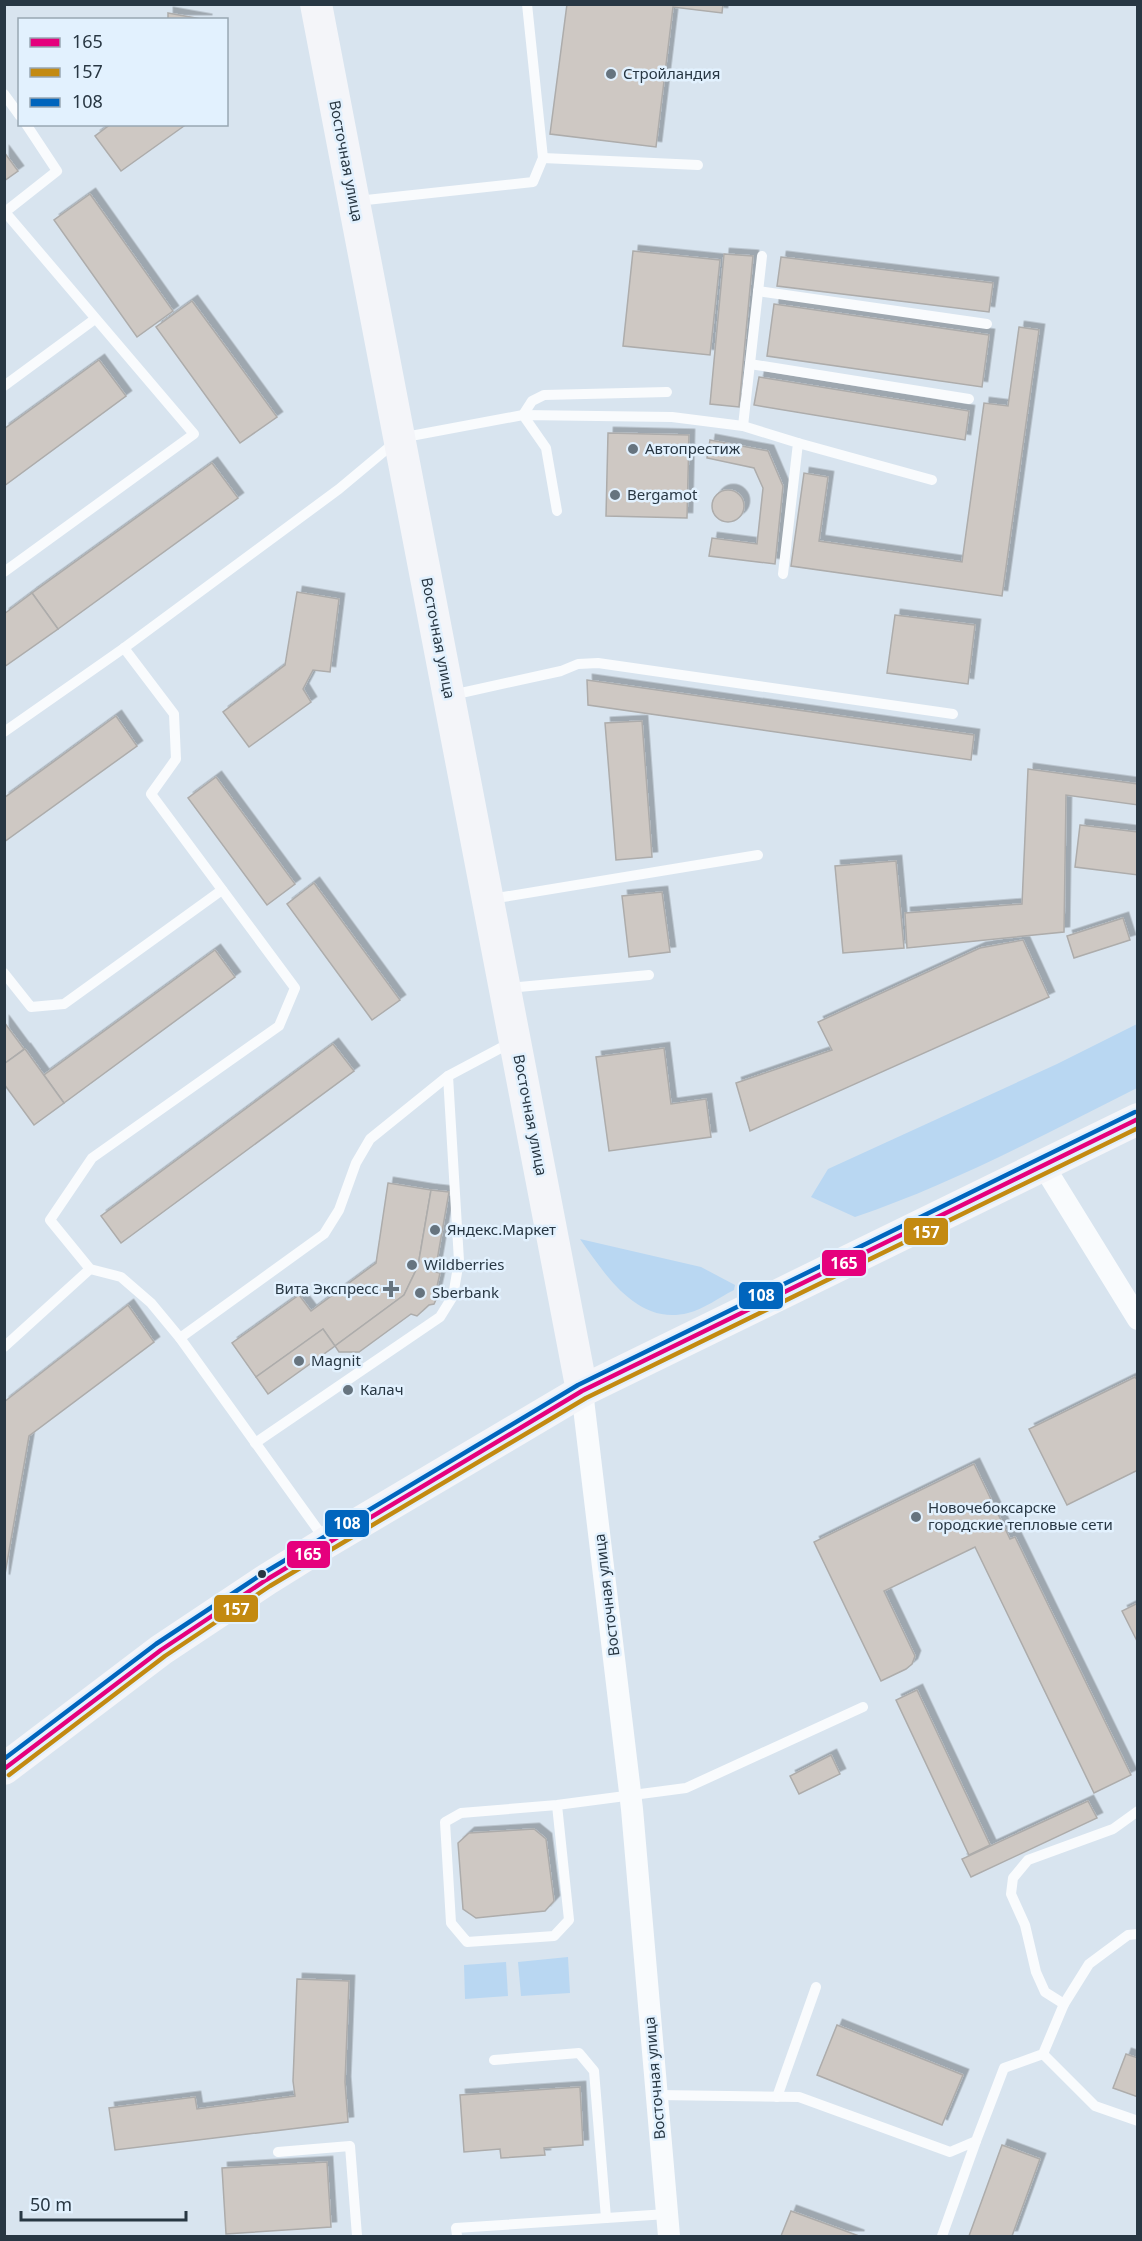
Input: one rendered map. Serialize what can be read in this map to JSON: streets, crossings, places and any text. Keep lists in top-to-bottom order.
{
  "streets": {
    "main road": ["Восточная улица"]
  },
  "places": {
    "other": [
      "Стройландия",
      "Автопрестиж",
      "Bergamot",
      "Яндекс.Маркет",
      "Wildberries",
      "Sberbank",
      "Magnit",
      "Калач",
      "Новочебоксарске городские тепловые сети"
    ],
    "health": ["Вита Экспресс"]
  },
  "lines": ["transit line 108", "transit line 165", "transit line 157"],
  "legend": ["165", "157", "108"],
  "scale_bar": "50 m"
}
